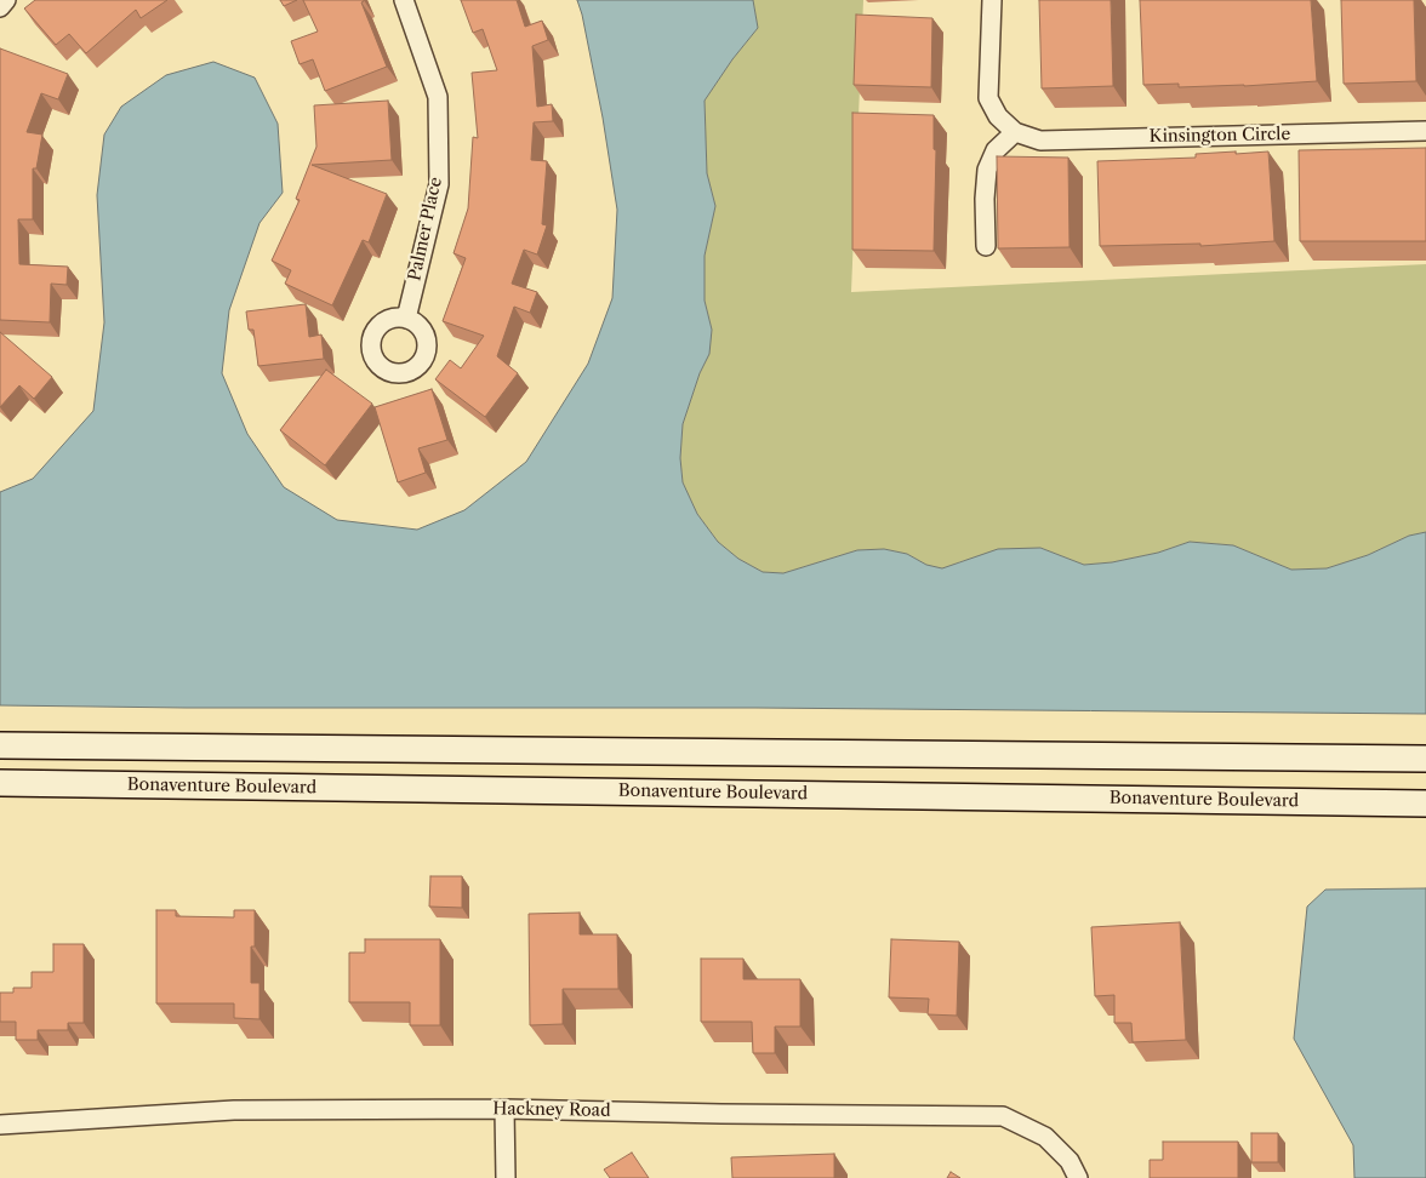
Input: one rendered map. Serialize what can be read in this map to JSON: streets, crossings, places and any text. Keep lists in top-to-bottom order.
{
  "streets": {
    "main road": ["Bonaventure Boulevard"],
    "street": ["Kinsington Circle", "Palmer Place", "Hackney Road"]
  }
}
